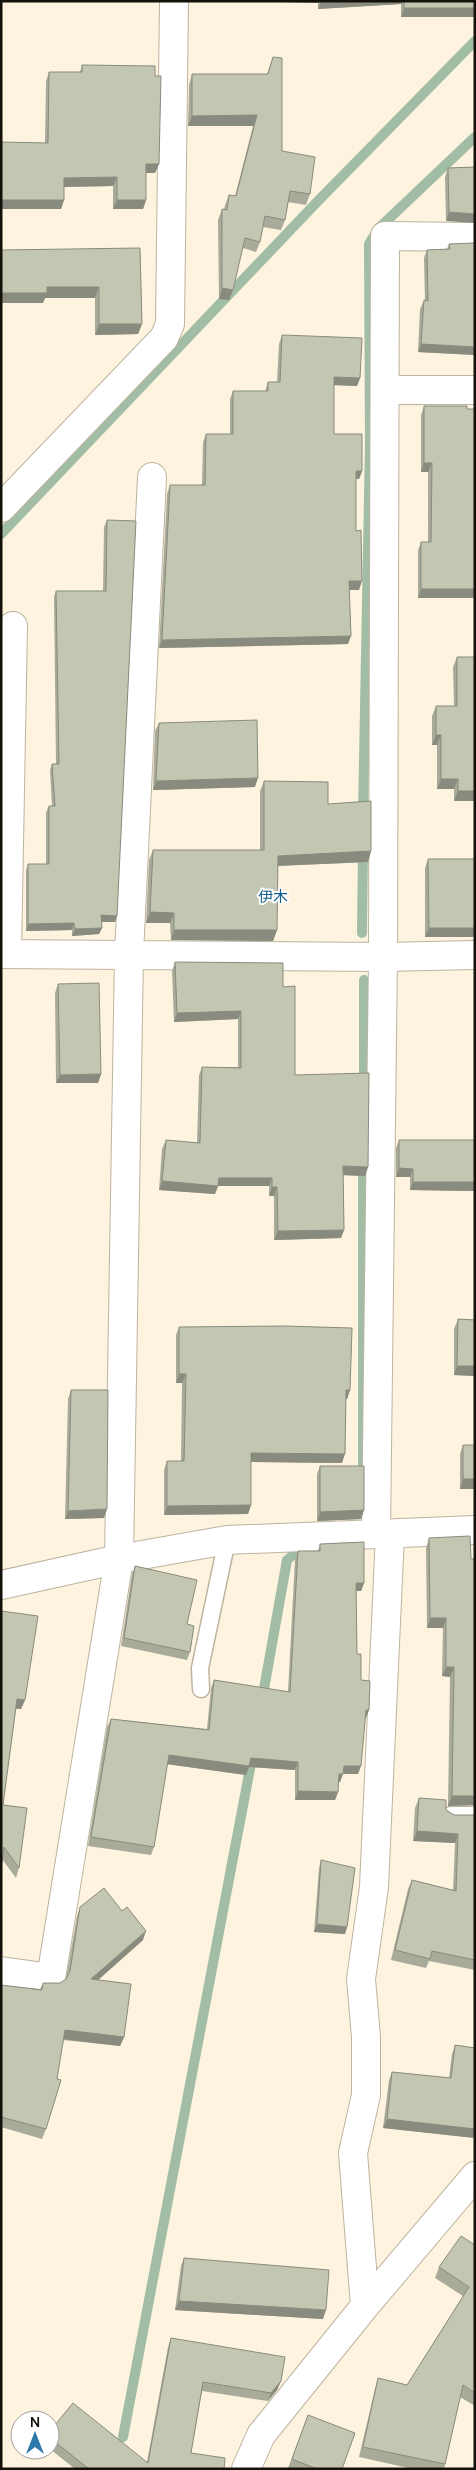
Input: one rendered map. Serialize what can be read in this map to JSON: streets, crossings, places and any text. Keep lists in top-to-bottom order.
{
  "districts": ["伊木"],
  "north": "top"
}
